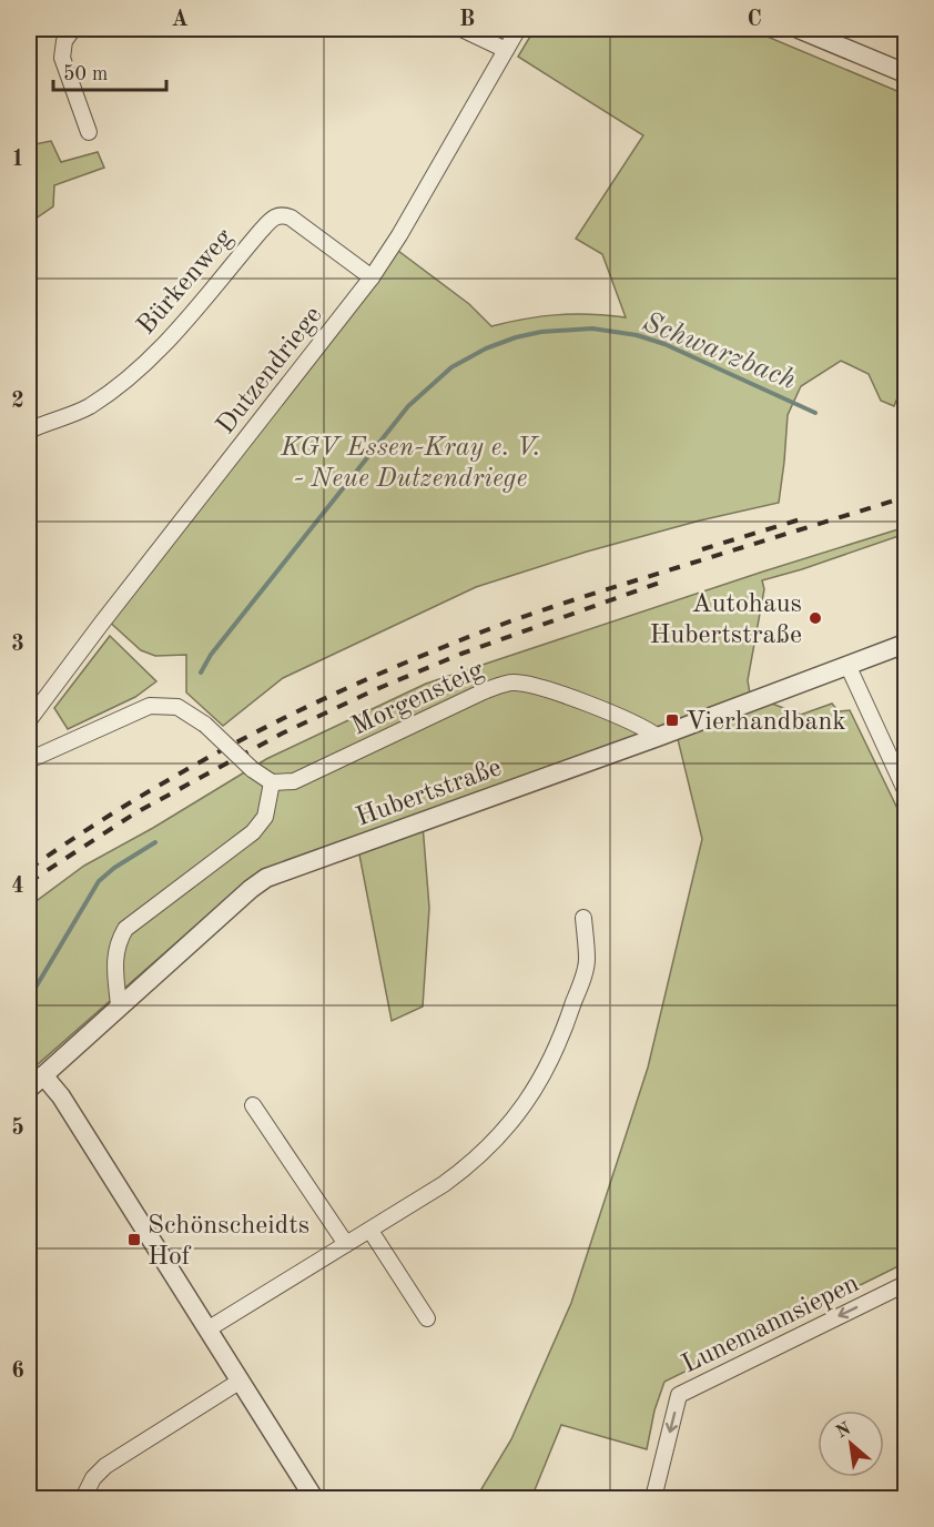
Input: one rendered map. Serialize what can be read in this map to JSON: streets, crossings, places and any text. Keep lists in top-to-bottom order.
{
  "streets": {
    "street": [
      "Bürkenweg",
      "Dutzendriege",
      "Morgensteig",
      "Hubertstraße",
      "Lunemannsiepen"
    ]
  },
  "crossings": [
    ["Bürkenweg", "Dutzendriege"],
    ["Morgensteig", "Hubertstraße"]
  ],
  "one_way": ["Lunemannsiepen"],
  "water": ["Schwarzbach"],
  "parks": ["KGV Essen-Kray e. V. - Neue Dutzendriege"],
  "places": {
    "other": ["Autohaus Hubertstraße"],
    "transit": ["Vierhandbank", "Schönscheidts Hof"]
  },
  "scale_bar": "50 m",
  "north": "top left",
  "grid": {
    "columns": ["A", "B", "C"],
    "rows": [
      "1",
      "2",
      "3",
      "4",
      "5",
      "6"
    ]
  }
}
